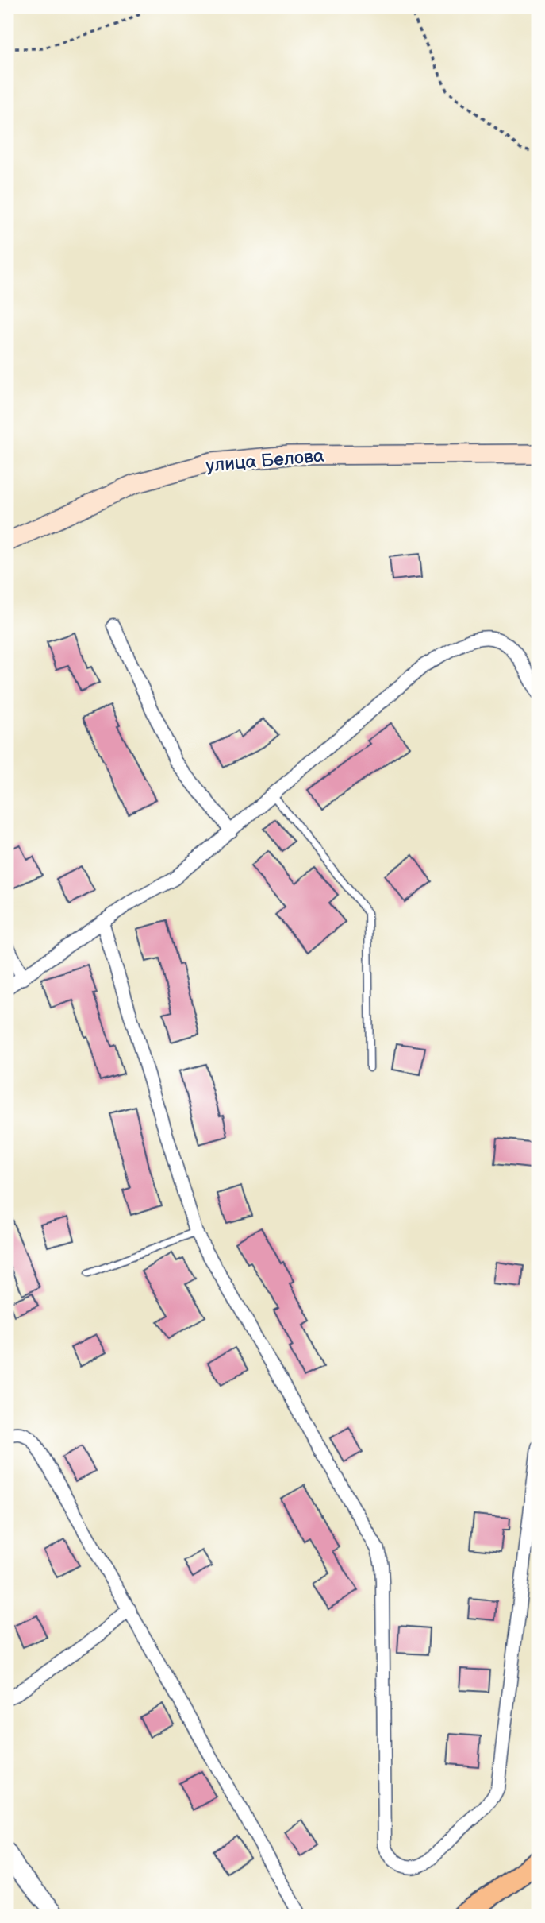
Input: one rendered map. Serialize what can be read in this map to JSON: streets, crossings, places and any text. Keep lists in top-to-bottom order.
{
  "streets": {
    "main road": ["улица Белова"]
  }
}
